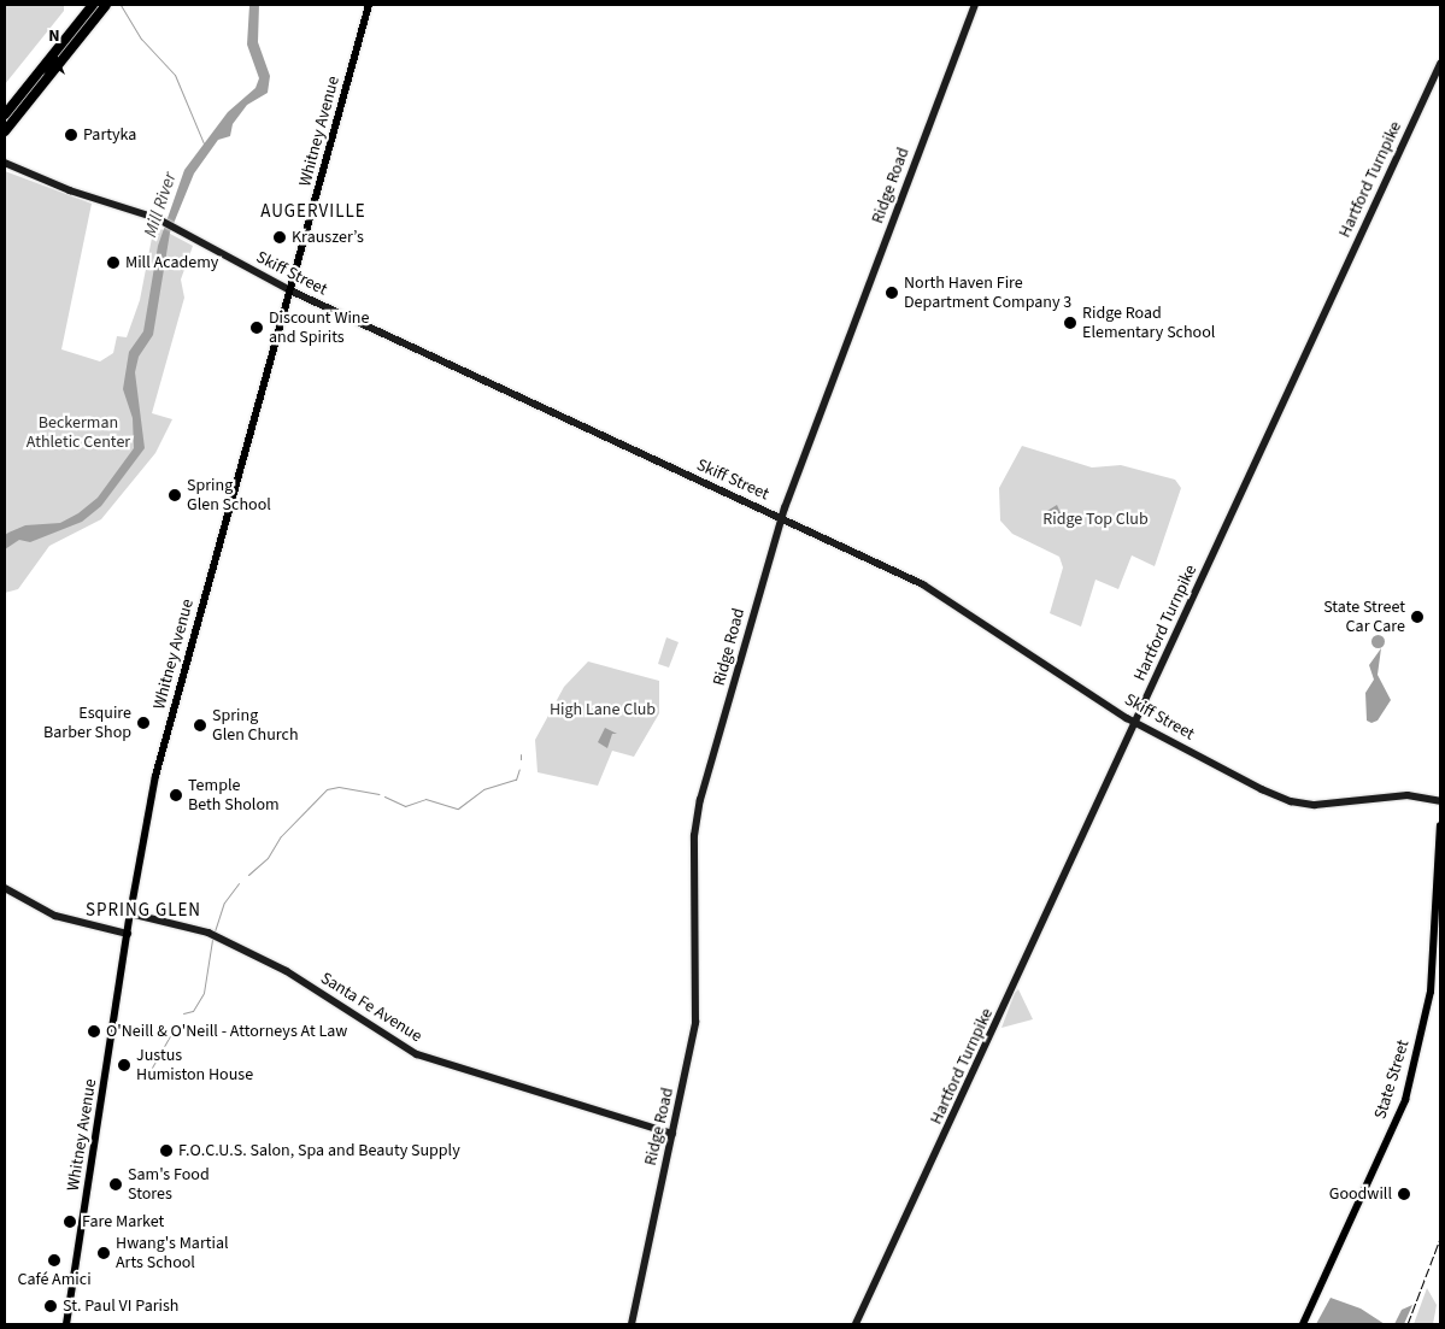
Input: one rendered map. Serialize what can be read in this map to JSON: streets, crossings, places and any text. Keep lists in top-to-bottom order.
{
  "streets": {
    "main road": [
      "Whitney Avenue",
      "Hartford Turnpike",
      "Ridge Road",
      "Skiff Street",
      "Santa Fe Avenue",
      "State Street"
    ]
  },
  "crossings": [
    ["Whitney Avenue", "Skiff Street"],
    ["Whitney Avenue", "Santa Fe Avenue"],
    ["Hartford Turnpike", "Skiff Street"],
    ["Ridge Road", "Skiff Street"],
    ["Ridge Road", "Santa Fe Avenue"]
  ],
  "districts": ["AUGERVILLE", "SPRING GLEN"],
  "water": ["Mill River"],
  "parks": ["Beckerman Athletic Center", "Ridge Top Club", "High Lane Club"],
  "places": [
    "Partyka",
    "Krauszer’s",
    "Mill Academy",
    "North Haven Fire Department Company 3",
    "Ridge Road Elementary School",
    "Discount Wine and Spirits",
    "Spring Glen School",
    "State Street Car Care",
    "Esquire Barber Shop",
    "Spring Glen Church",
    "Temple Beth Sholom",
    "O'Neill & O'Neill - Attorneys At Law",
    "Justus Humiston House",
    "F.O.C.U.S. Salon, Spa and Beauty Supply",
    "Sam's Food Stores",
    "Goodwill",
    "Fare Market",
    "Hwang's Martial Arts School",
    "Café Amici",
    "St. Paul VI Parish"
  ],
  "north": "top"
}
